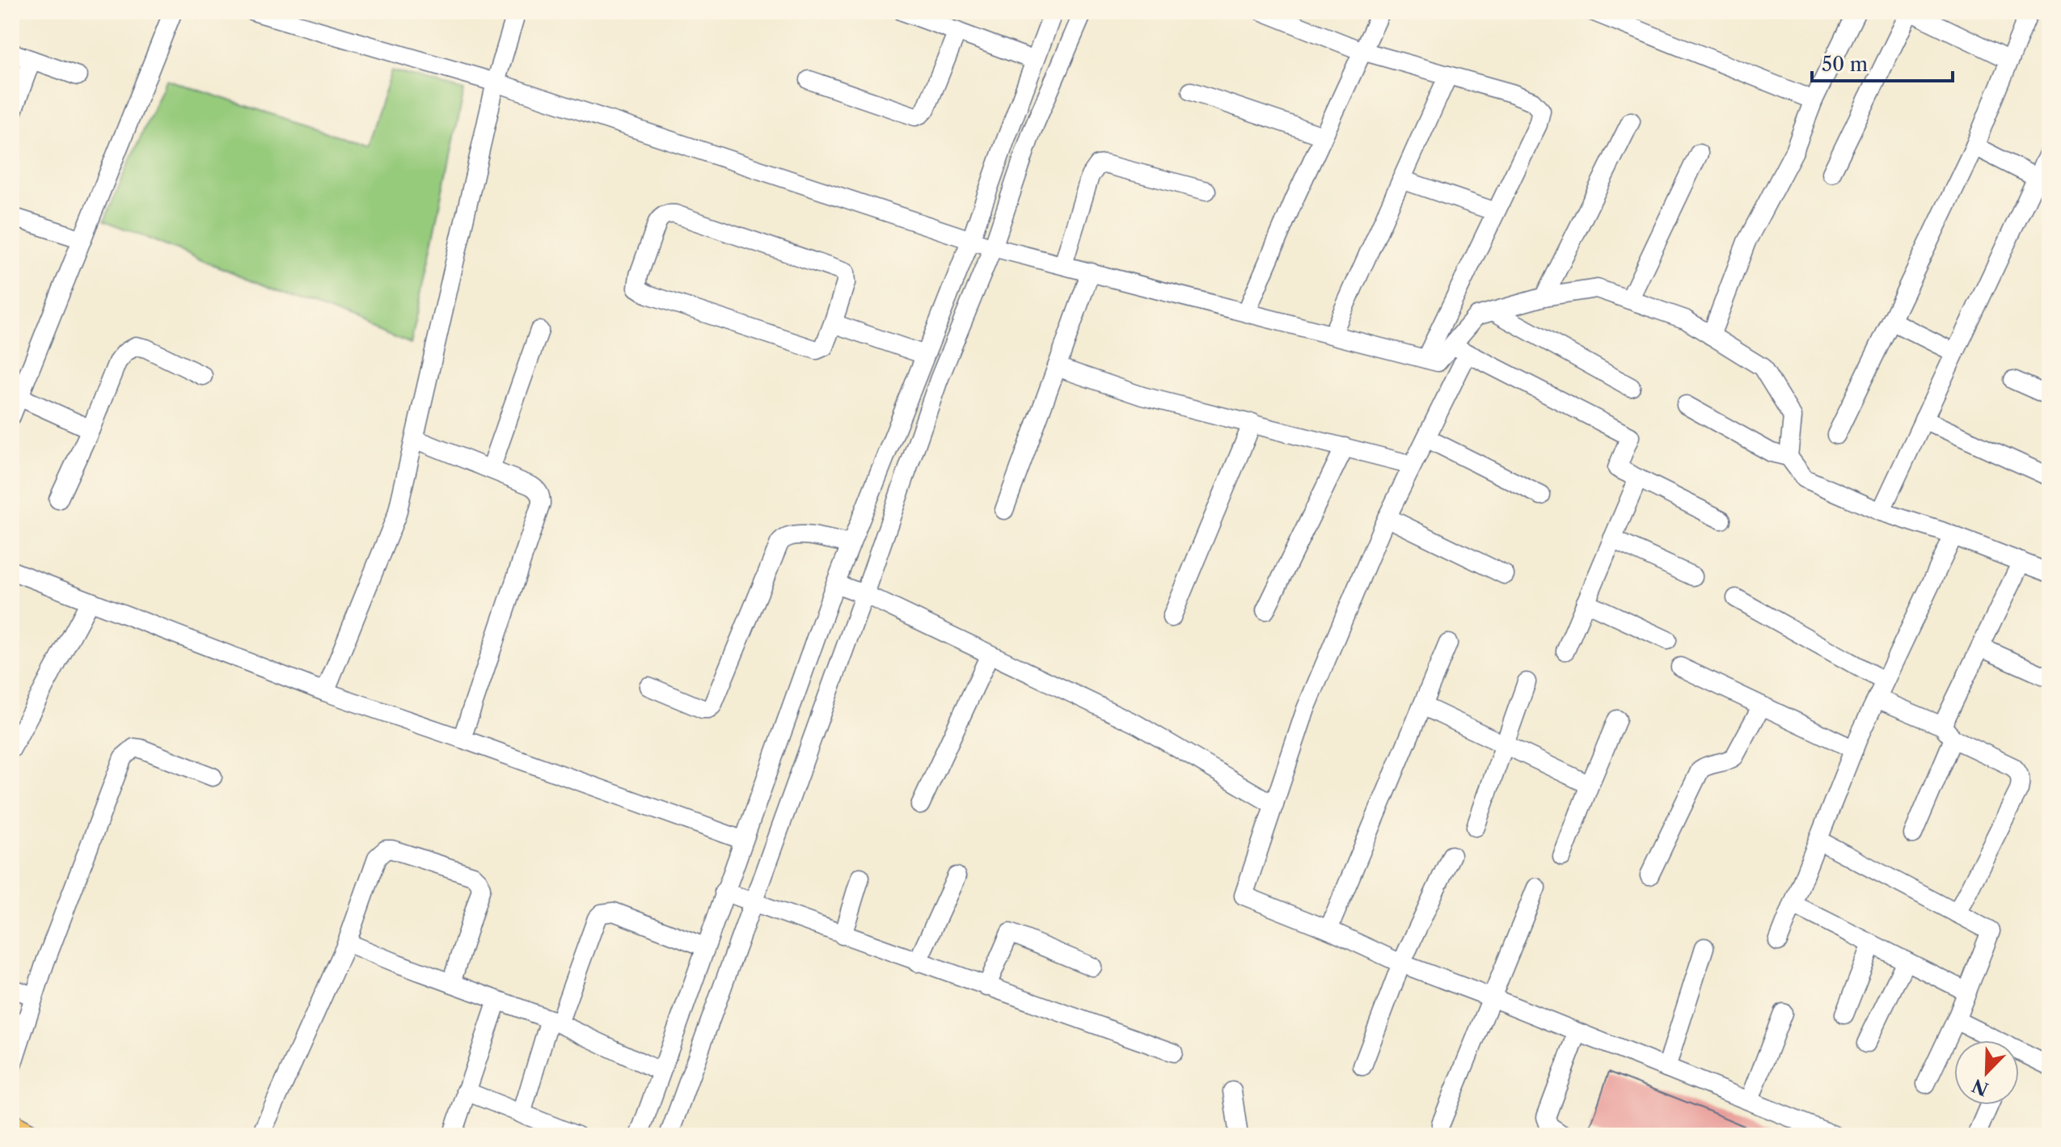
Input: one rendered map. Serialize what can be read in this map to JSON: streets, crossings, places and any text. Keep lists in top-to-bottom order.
{
  "scale_bar": "50 m",
  "north": "bottom left"
}
